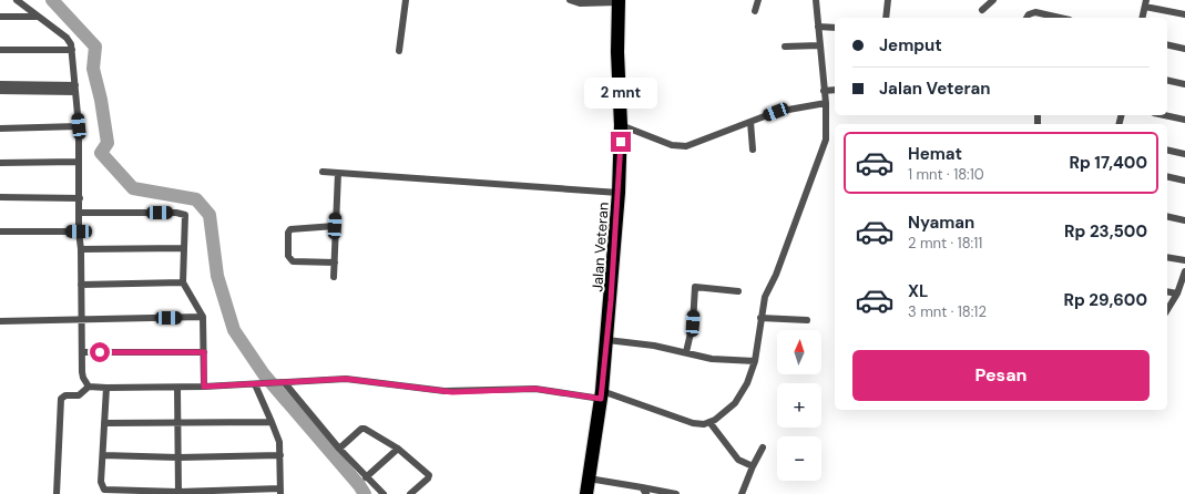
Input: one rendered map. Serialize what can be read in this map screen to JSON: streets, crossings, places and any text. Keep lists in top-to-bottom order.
{
  "streets": {
    "highway": ["Jalan Veteran"]
  },
  "north": "top",
  "page": {
    "banner": ["Jemput", "Jalan Veteran"],
    "bubble": "2 mnt",
    "list": [
      {
        "name": "Hemat",
        "note": "1 mnt · 18:10",
        "value": "Rp 17,400"
      },
      {
        "name": "Nyaman",
        "note": "2 mnt · 18:11",
        "value": "Rp 23,500"
      },
      {
        "name": "XL",
        "note": "3 mnt · 18:12",
        "value": "Rp 29,600"
      }
    ],
    "map_buttons": ["+", "−"],
    "buttons": "Pesan"
  }
}
